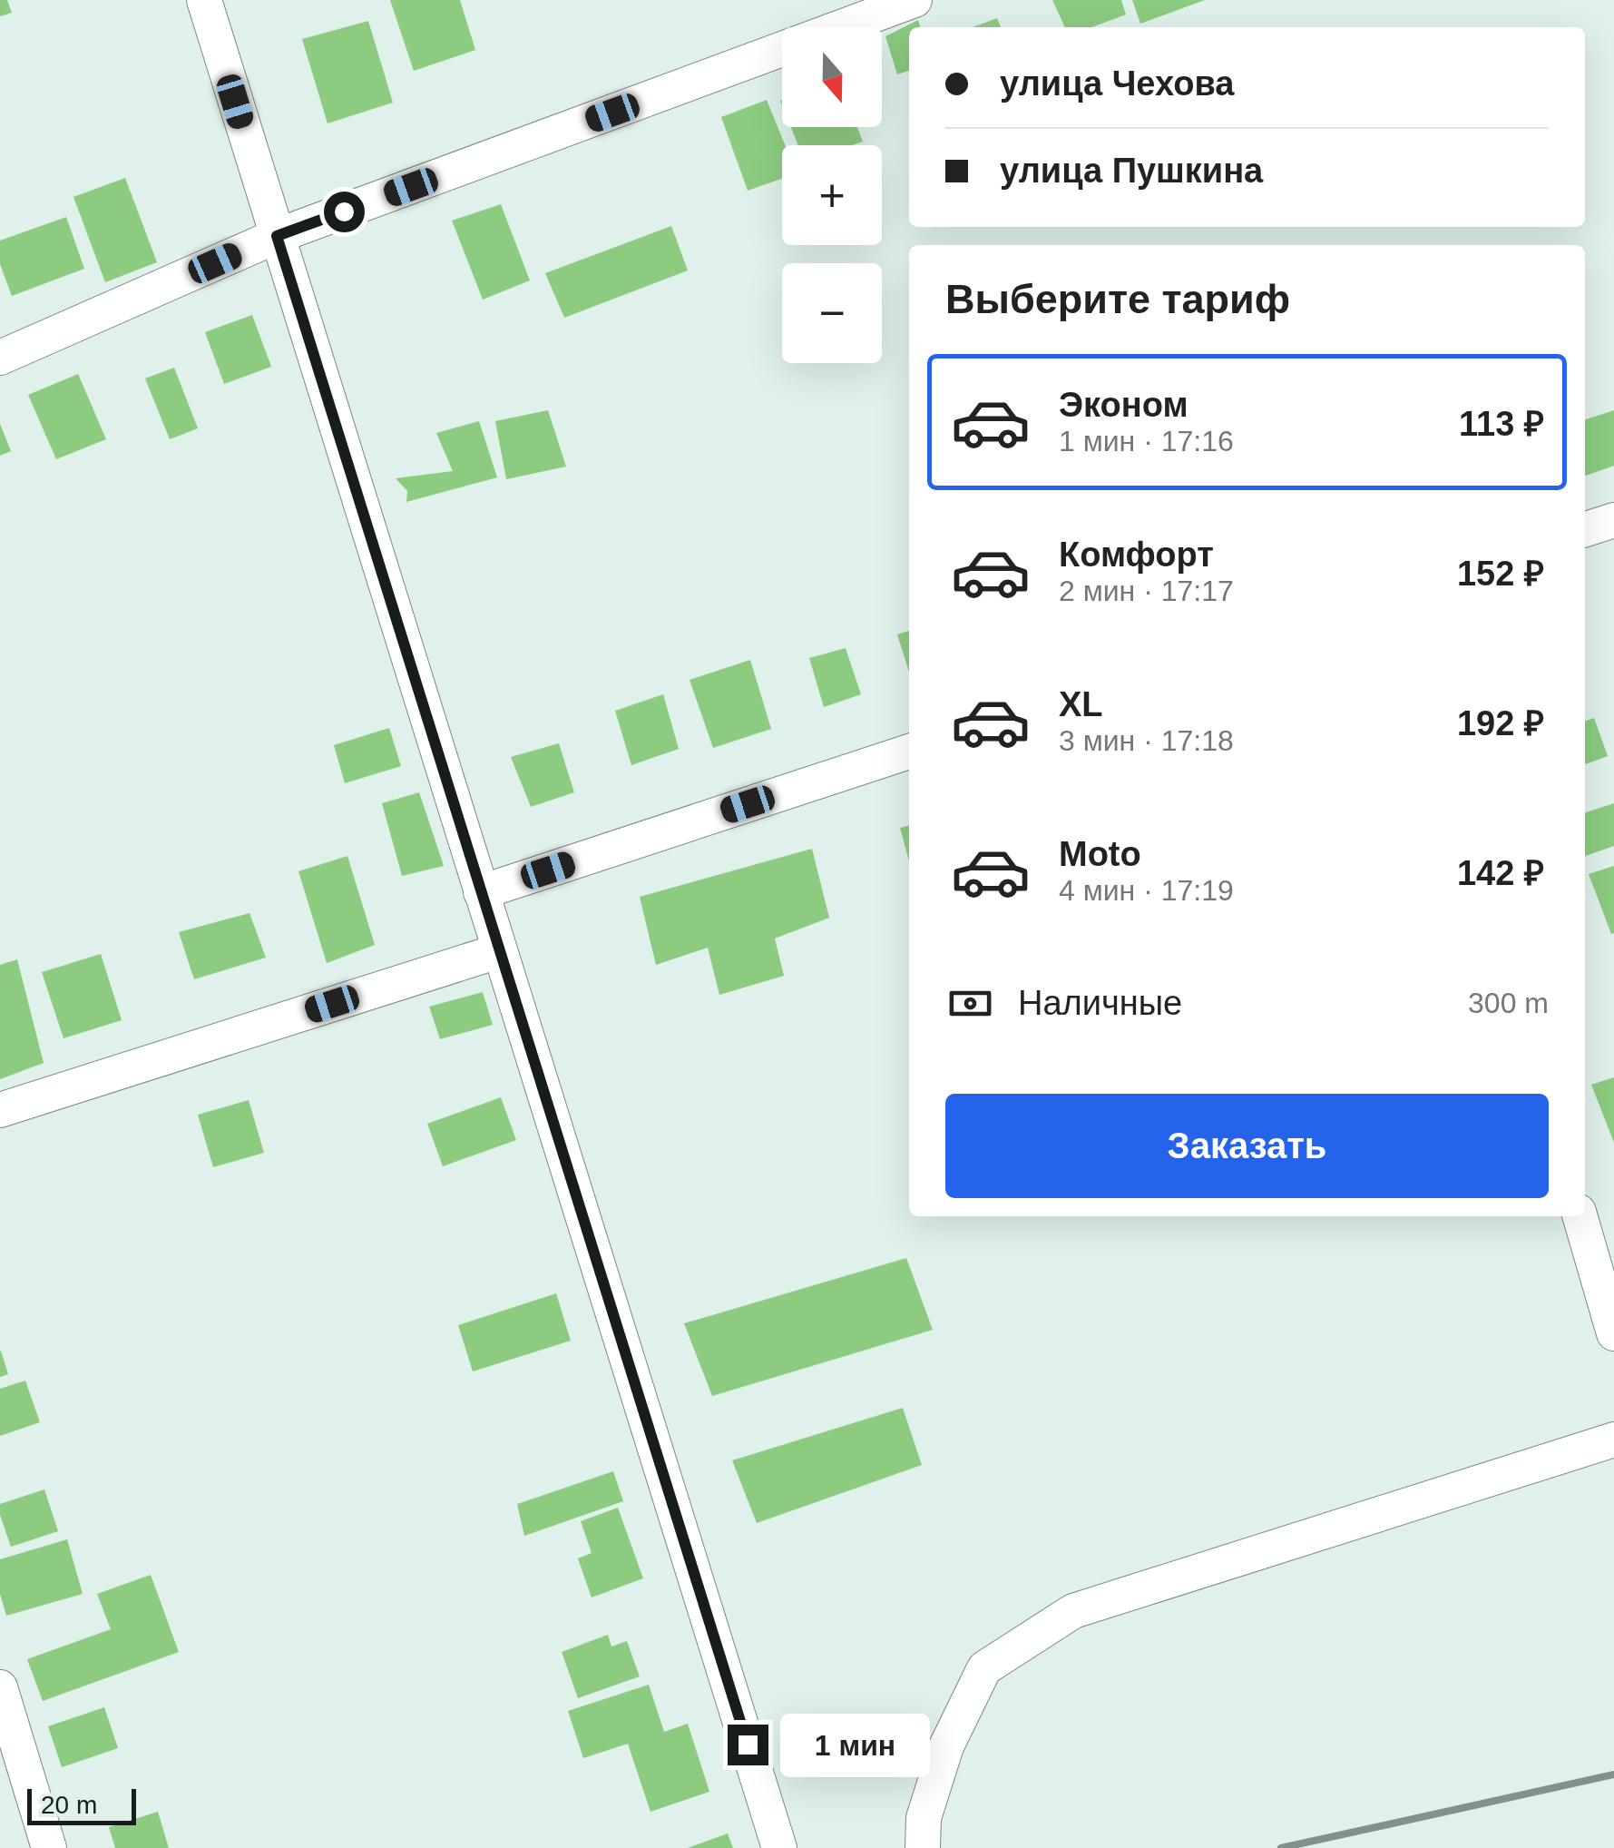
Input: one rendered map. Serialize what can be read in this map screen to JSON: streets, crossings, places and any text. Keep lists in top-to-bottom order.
{
  "scale_bar": "20 m",
  "north": "bottom",
  "page": {
    "map_buttons": ["+", "−"],
    "banner": ["улица Чехова", "улица Пушкина"],
    "heading": "Выберите тариф",
    "list": [
      {
        "name": "Эконом",
        "note": "1 мин · 17:16",
        "value": "113 ₽"
      },
      {
        "name": "Комфорт",
        "note": "2 мин · 17:17",
        "value": "152 ₽"
      },
      {
        "name": "XL",
        "note": "3 мин · 17:18",
        "value": "192 ₽"
      },
      {
        "name": "Moto",
        "note": "4 мин · 17:19",
        "value": "142 ₽"
      }
    ],
    "pay": ["Наличные", "300 m"],
    "buttons": "Заказать",
    "bubble": "1 мин",
    "scale": "20 m"
  }
}
